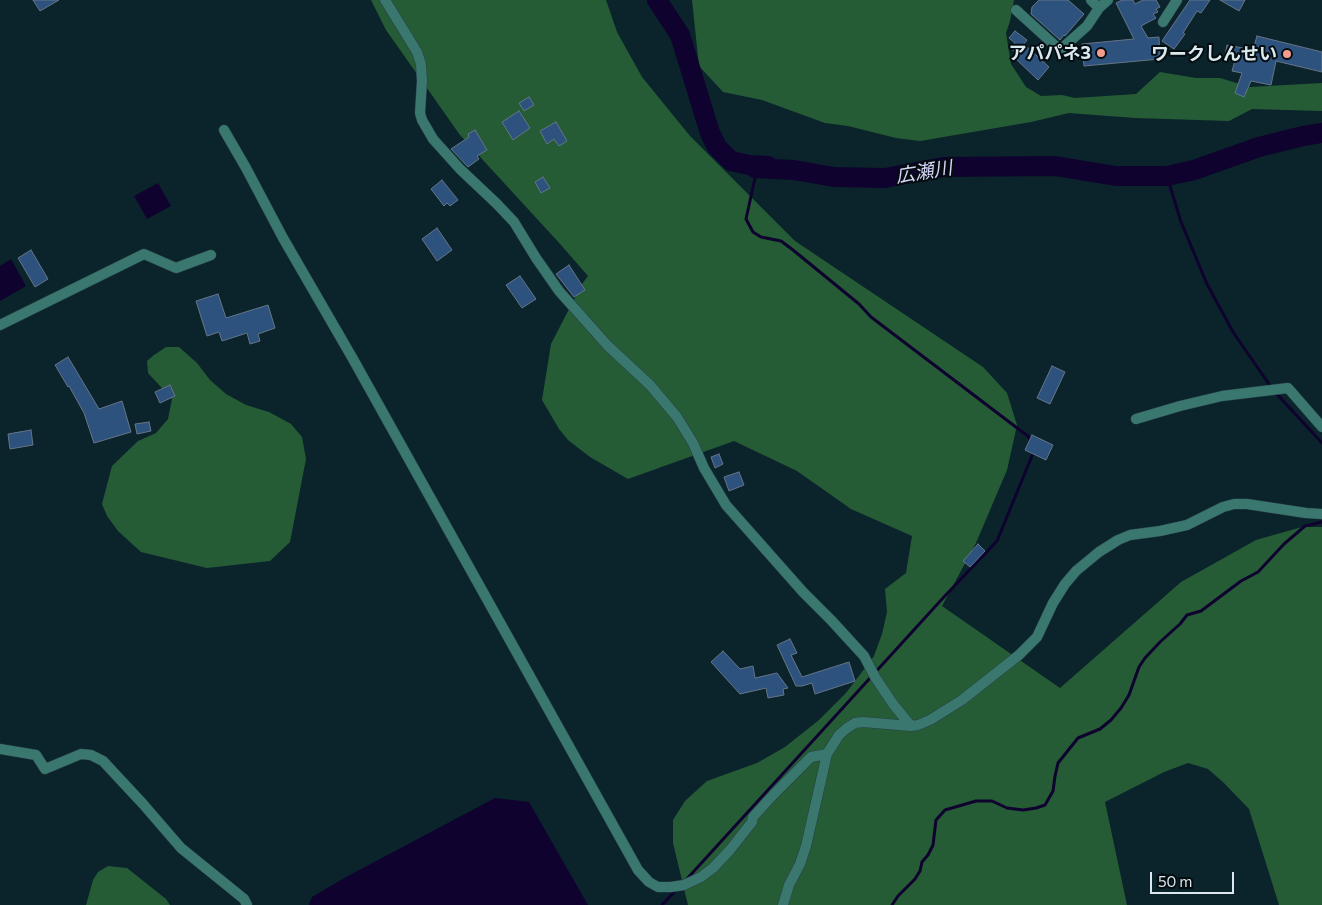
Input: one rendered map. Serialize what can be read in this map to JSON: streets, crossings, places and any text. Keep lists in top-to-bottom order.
{
  "water": ["広瀬川"],
  "places": ["アパパネ3", "ワークしんせい"],
  "scale_bar": "50 m"
}
